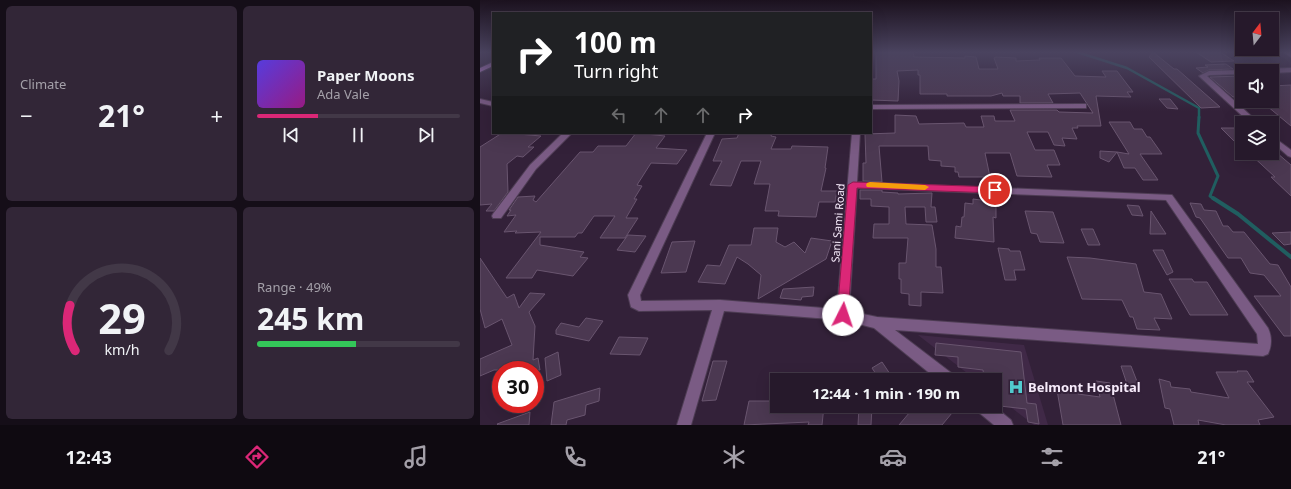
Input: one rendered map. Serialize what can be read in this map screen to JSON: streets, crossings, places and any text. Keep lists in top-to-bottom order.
{
  "streets": {
    "street": ["Sani Sami Road"]
  },
  "places": {
    "hospital": ["Belmont Hospital"]
  },
  "north": "top",
  "page": {
    "tile": [
      "Climate",
      ["Range · 49%", "245 km"]
    ],
    "turn": ["100 m", "Turn right"],
    "song": ["Paper Moons", "Ada Vale"],
    "heat": ["−", "21°", "+"],
    "limit": "30",
    "trip": "12:44 · 1 min · 190 m",
    "tabs": ["12:43", "21°"],
    "gauge": ["29", "km/h"]
  }
}
